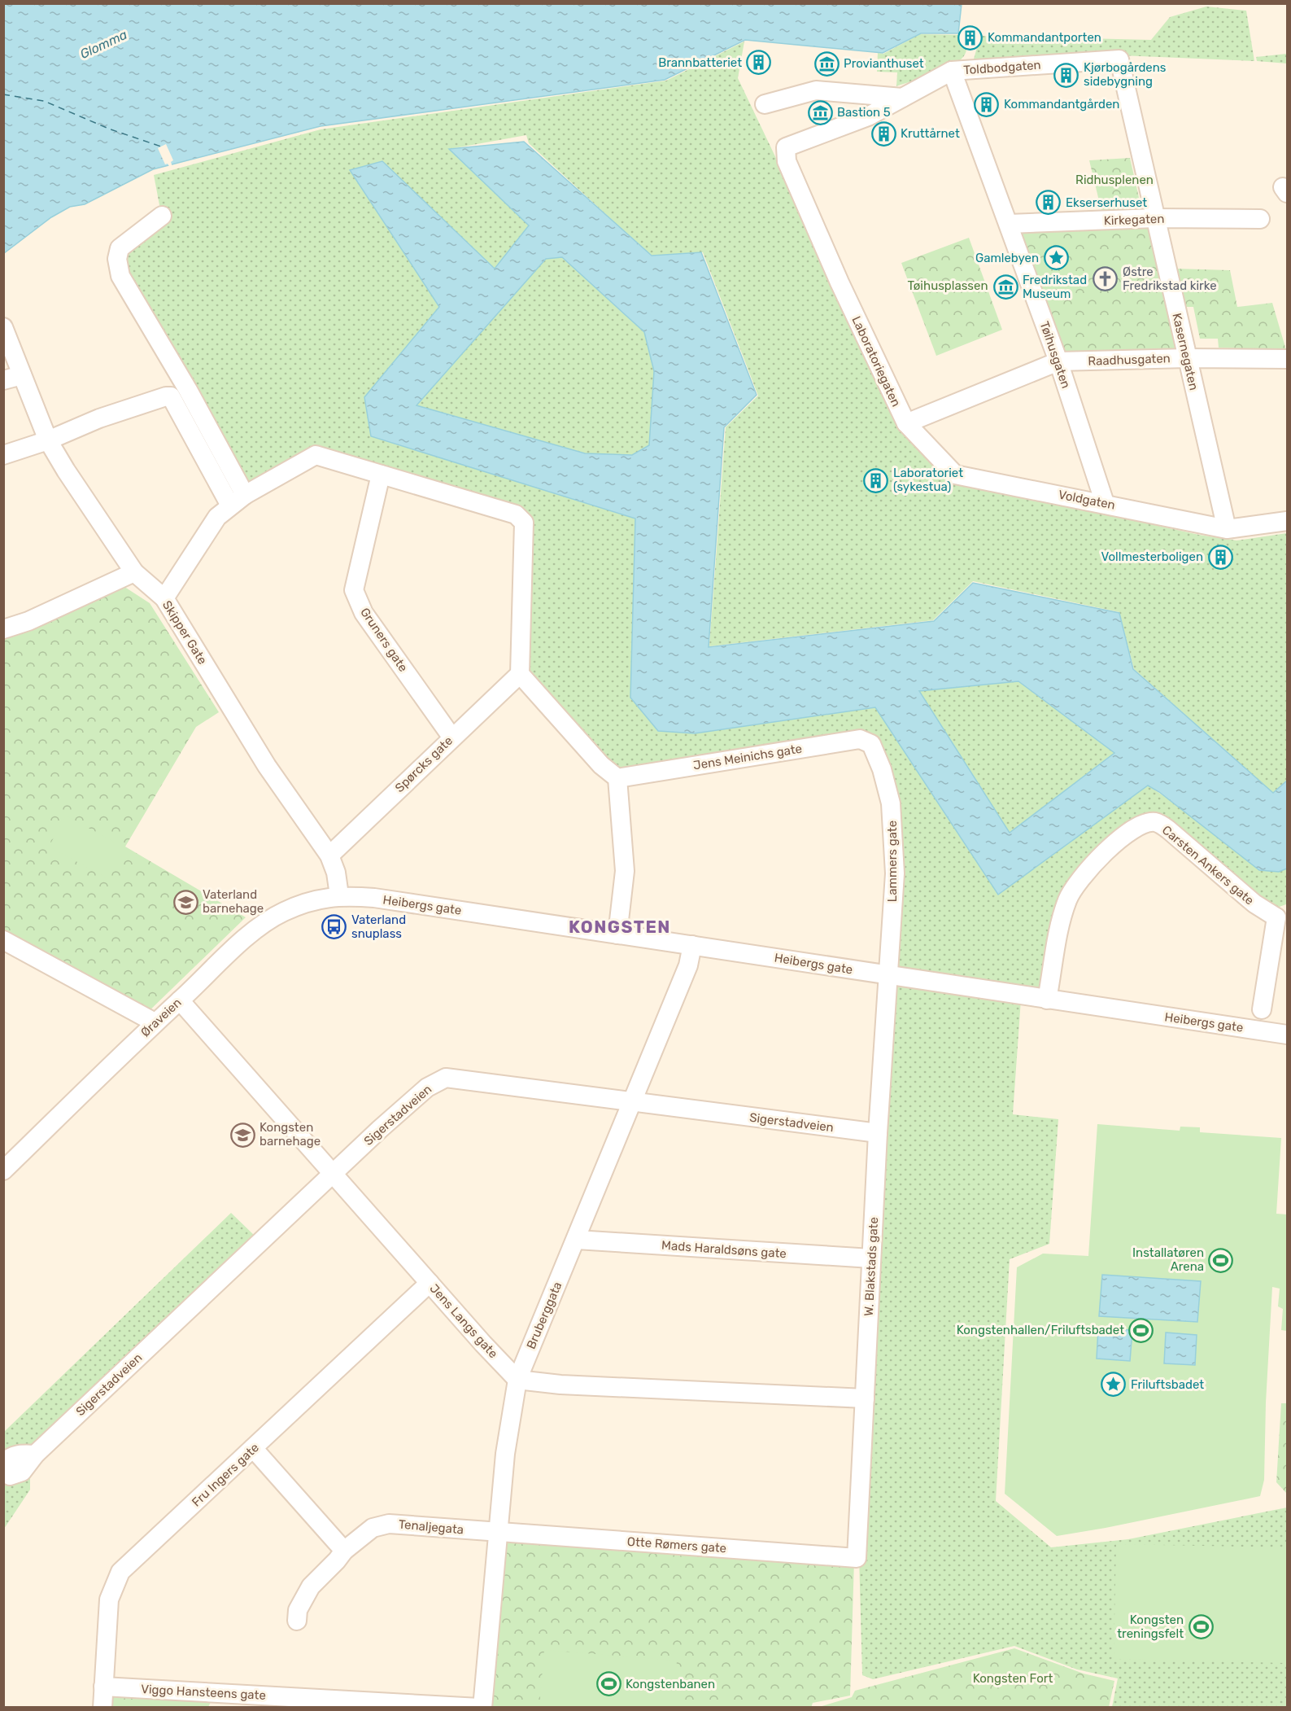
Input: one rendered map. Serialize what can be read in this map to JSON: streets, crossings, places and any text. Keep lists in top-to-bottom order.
{
  "streets": {
    "street": [
      "Toldbodgaten",
      "Kirkegaten",
      "Kasernegaten",
      "Tøihusgaten",
      "Raadhusgaten",
      "Laboratoriegaten",
      "Voldgaten",
      "Skipper Gate",
      "Gruners gate",
      "Jens Meinichs gate",
      "Spørcks gate",
      "Lammers gate",
      "Carsten Ankers gate",
      "Heibergs gate",
      "Øraveien",
      "Sigerstadveien",
      "Mads Haraldsøns gate",
      "W. Blakstads gate",
      "Bruberggata",
      "Jens Langs gate",
      "Fru Ingers gate",
      "Tenaljegata",
      "Otte Rømers gate",
      "Viggo Hansteens gate"
    ]
  },
  "crossings": [
    ["Toldbodgaten", "Kasernegaten"],
    ["Toldbodgaten", "Tøihusgaten"],
    ["Toldbodgaten", "Laboratoriegaten"],
    ["Kirkegaten", "Kasernegaten"],
    ["Kirkegaten", "Tøihusgaten"],
    ["Kasernegaten", "Raadhusgaten"],
    ["Kasernegaten", "Voldgaten"],
    ["Tøihusgaten", "Raadhusgaten"],
    ["Tøihusgaten", "Voldgaten"],
    ["Laboratoriegaten", "Voldgaten"],
    ["Skipper Gate", "Spørcks gate"],
    ["Skipper Gate", "Heibergs gate"],
    ["Skipper Gate", "Øraveien"],
    ["Gruners gate", "Spørcks gate"],
    ["Jens Meinichs gate", "Lammers gate"],
    ["Lammers gate", "Heibergs gate"],
    ["Lammers gate", "W. Blakstads gate"],
    ["Carsten Ankers gate", "Heibergs gate"],
    ["Heibergs gate", "Øraveien"],
    ["Heibergs gate", "W. Blakstads gate"],
    ["Heibergs gate", "Bruberggata"],
    ["Øraveien", "Jens Langs gate"],
    ["Sigerstadveien", "W. Blakstads gate"],
    ["Sigerstadveien", "Bruberggata"],
    ["Sigerstadveien", "Jens Langs gate"],
    ["Mads Haraldsøns gate", "W. Blakstads gate"],
    ["Mads Haraldsøns gate", "Bruberggata"],
    ["W. Blakstads gate", "Otte Rømers gate"],
    ["Bruberggata", "Jens Langs gate"],
    ["Bruberggata", "Tenaljegata"],
    ["Bruberggata", "Otte Rømers gate"],
    ["Bruberggata", "Viggo Hansteens gate"],
    ["Jens Langs gate", "Fru Ingers gate"],
    ["Fru Ingers gate", "Viggo Hansteens gate"],
    ["Tenaljegata", "Otte Rømers gate"]
  ],
  "districts": ["KONGSTEN"],
  "water": ["Glomma"],
  "parks": ["Ridhusplenen", "Tøihusplassen", "Kongsten Fort"],
  "places": {
    "building": [
      "Kommandantporten",
      "Brannbatteriet",
      "Kjørbogårdens sidebygning",
      "Kommandantgården",
      "Kruttårnet",
      "Ekserserhuset",
      "Laboratoriet (sykestua)",
      "Vollmesterboligen"
    ],
    "museum": ["Provianthuset", "Bastion 5", "Fredrikstad Museum"],
    "place": ["Gamlebyen", "Friluftsbadet"],
    "church": ["Østre Fredrikstad kirke"],
    "school or university": ["Vaterland barnehage", "Kongsten barnehage"],
    "bus stop": ["Vaterland snuplass"],
    "sports": [
      "Installatøren Arena",
      "Kongstenhallen/Friluftsbadet",
      "Kongsten treningsfelt",
      "Kongstenbanen"
    ]
  }
}
